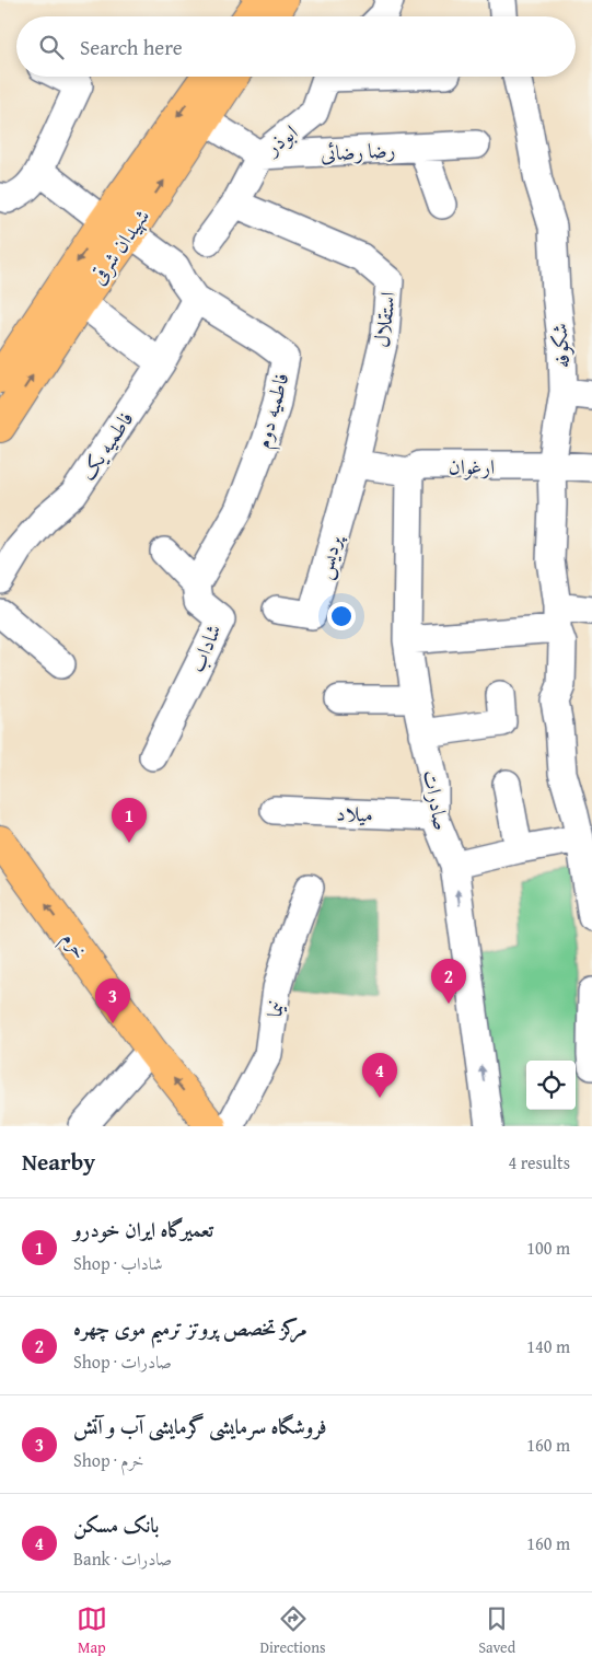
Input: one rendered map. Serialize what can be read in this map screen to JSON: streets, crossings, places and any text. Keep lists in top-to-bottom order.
{
  "streets": {
    "main road": ["شهیدان شرقی", "خرم"],
    "street": [
      "ابوذر",
      "رضا رضائی",
      "استقلال",
      "شکوفه",
      "فاطمیه دوم",
      "فاطمیه یک",
      "ارغوان",
      "پردیس",
      "شاداب",
      "صادرات",
      "میلاد",
      "نیما"
    ]
  },
  "crossings": [
    ["ابوذر", "رضا رضائی"],
    ["ابوذر", "استقلال"],
    ["شهیدان شرقی", "فاطمیه دوم"],
    ["استقلال", "ارغوان"],
    ["استقلال", "پردیس"],
    ["شکوفه", "ارغوان"],
    ["فاطمیه دوم", "فاطمیه یک"],
    ["فاطمیه دوم", "شاداب"],
    ["ارغوان", "پردیس"],
    ["ارغوان", "صادرات"],
    ["صادرات", "میلاد"]
  ],
  "one_way": ["صادرات", "خرم"],
  "page": {
    "search": "Search here",
    "pins": [
      "1",
      "2",
      "3",
      "4"
    ],
    "heading": ["Nearby", "4 results"],
    "list": [
      {
        "mark": "1",
        "name": "تعمیرگاه ایران خودرو",
        "note": "Shop · شاداب",
        "value": "100 m"
      },
      {
        "mark": "2",
        "name": "مرکز تخصص پروتز ترمیم موی چهره",
        "note": "Shop · صادرات",
        "value": "140 m"
      },
      {
        "mark": "3",
        "name": "فروشگاه سرمایشی گرمایشی آب و آتش",
        "note": "Shop · خرم",
        "value": "160 m"
      },
      {
        "mark": "4",
        "name": "بانک مسکن",
        "note": "Bank · صادرات",
        "value": "160 m"
      }
    ],
    "nav": ["Map", "Directions", "Saved"]
  }
}
